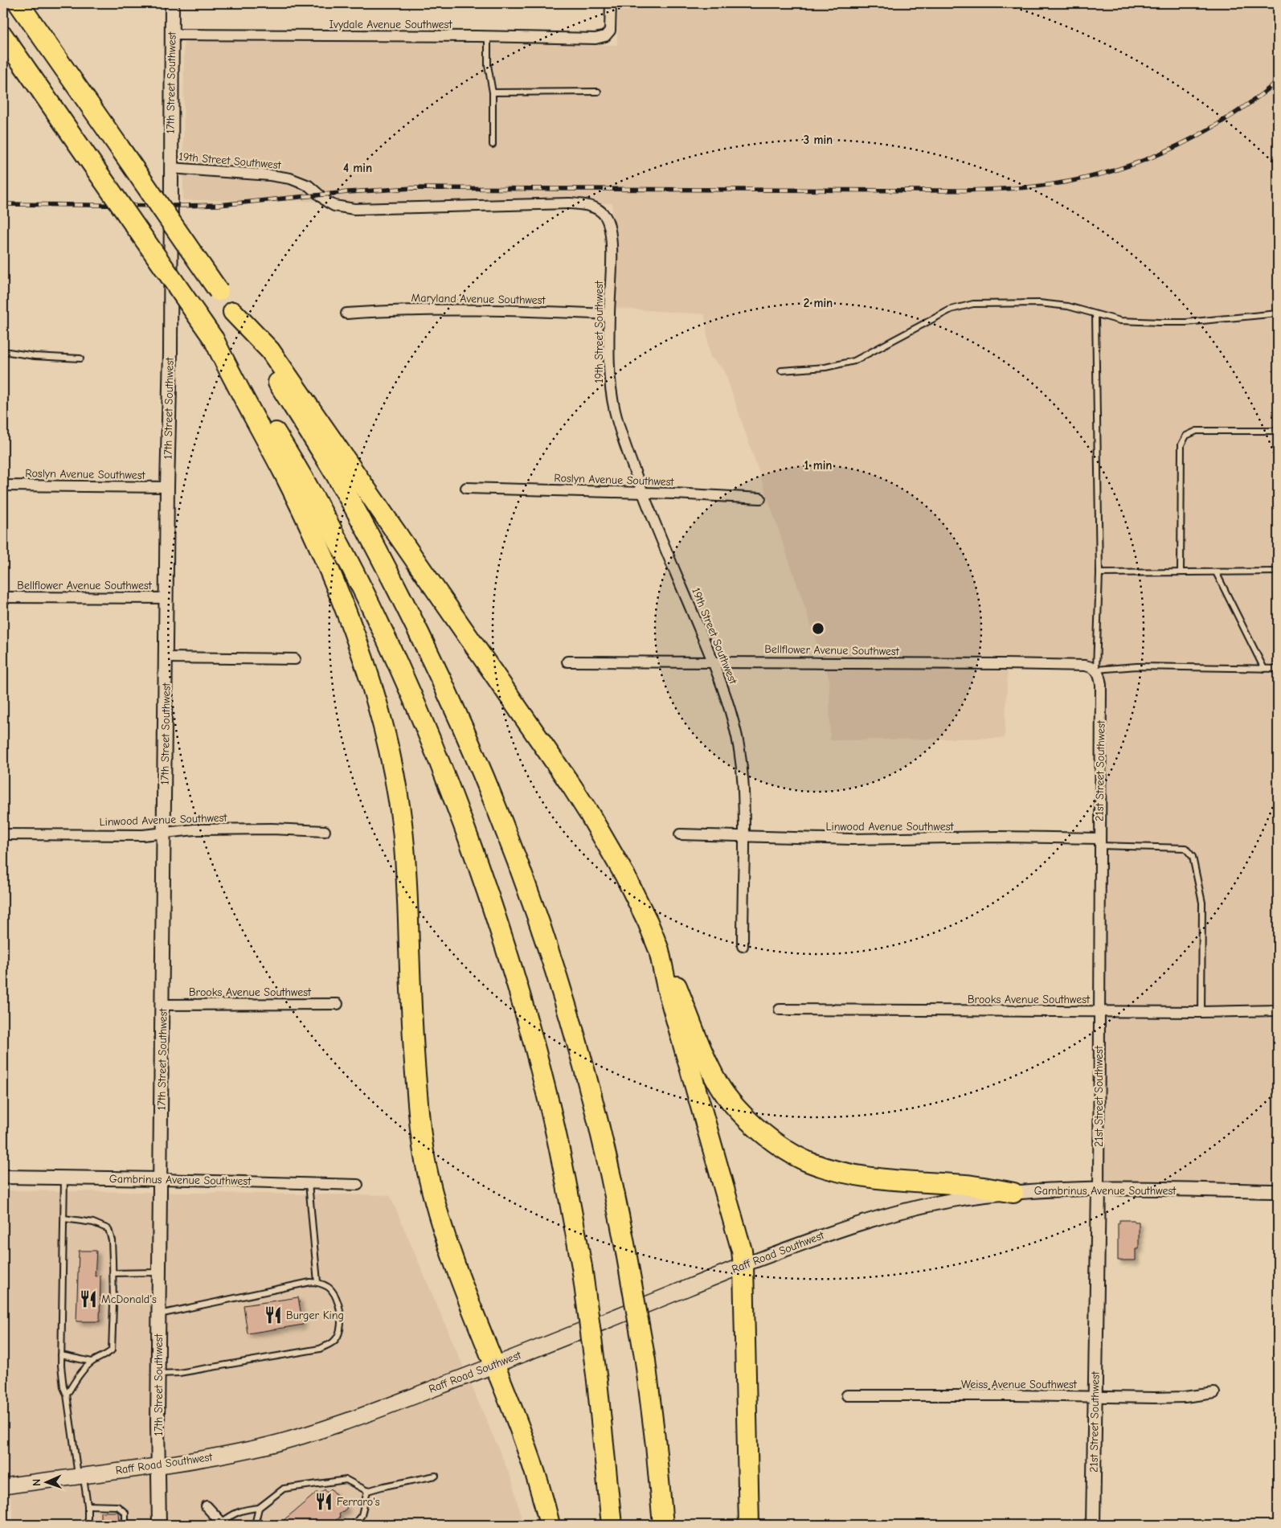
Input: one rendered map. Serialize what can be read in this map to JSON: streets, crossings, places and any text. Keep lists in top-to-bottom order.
{
  "streets": {
    "main road": ["Raff Road Southwest"],
    "street": [
      "Ivydale Avenue Southwest",
      "17th Street Southwest",
      "19th Street Southwest",
      "Maryland Avenue Southwest",
      "Roslyn Avenue Southwest",
      "Bellflower Avenue Southwest",
      "21st Street Southwest",
      "Linwood Avenue Southwest",
      "Brooks Avenue Southwest",
      "Gambrinus Avenue Southwest",
      "Weiss Avenue Southwest"
    ]
  },
  "crossings": [
    ["Ivydale Avenue Southwest", "17th Street Southwest"],
    ["17th Street Southwest", "19th Street Southwest"],
    ["17th Street Southwest", "Roslyn Avenue Southwest"],
    ["17th Street Southwest", "Bellflower Avenue Southwest"],
    ["17th Street Southwest", "Linwood Avenue Southwest"],
    ["17th Street Southwest", "Brooks Avenue Southwest"],
    ["17th Street Southwest", "Gambrinus Avenue Southwest"],
    ["17th Street Southwest", "Raff Road Southwest"],
    ["19th Street Southwest", "Maryland Avenue Southwest"],
    ["19th Street Southwest", "Roslyn Avenue Southwest"],
    ["19th Street Southwest", "Bellflower Avenue Southwest"],
    ["19th Street Southwest", "Linwood Avenue Southwest"],
    ["Bellflower Avenue Southwest", "21st Street Southwest"],
    ["21st Street Southwest", "Linwood Avenue Southwest"],
    ["21st Street Southwest", "Brooks Avenue Southwest"],
    ["21st Street Southwest", "Gambrinus Avenue Southwest"],
    ["21st Street Southwest", "Weiss Avenue Southwest"],
    ["Gambrinus Avenue Southwest", "Raff Road Southwest"]
  ],
  "places": {
    "restaurant": ["McDonald's", "Burger King", "Ferraro's"]
  },
  "north": "left",
  "rings": [
    "3 min",
    "4 min",
    "2 min",
    "1 min"
  ]
}
